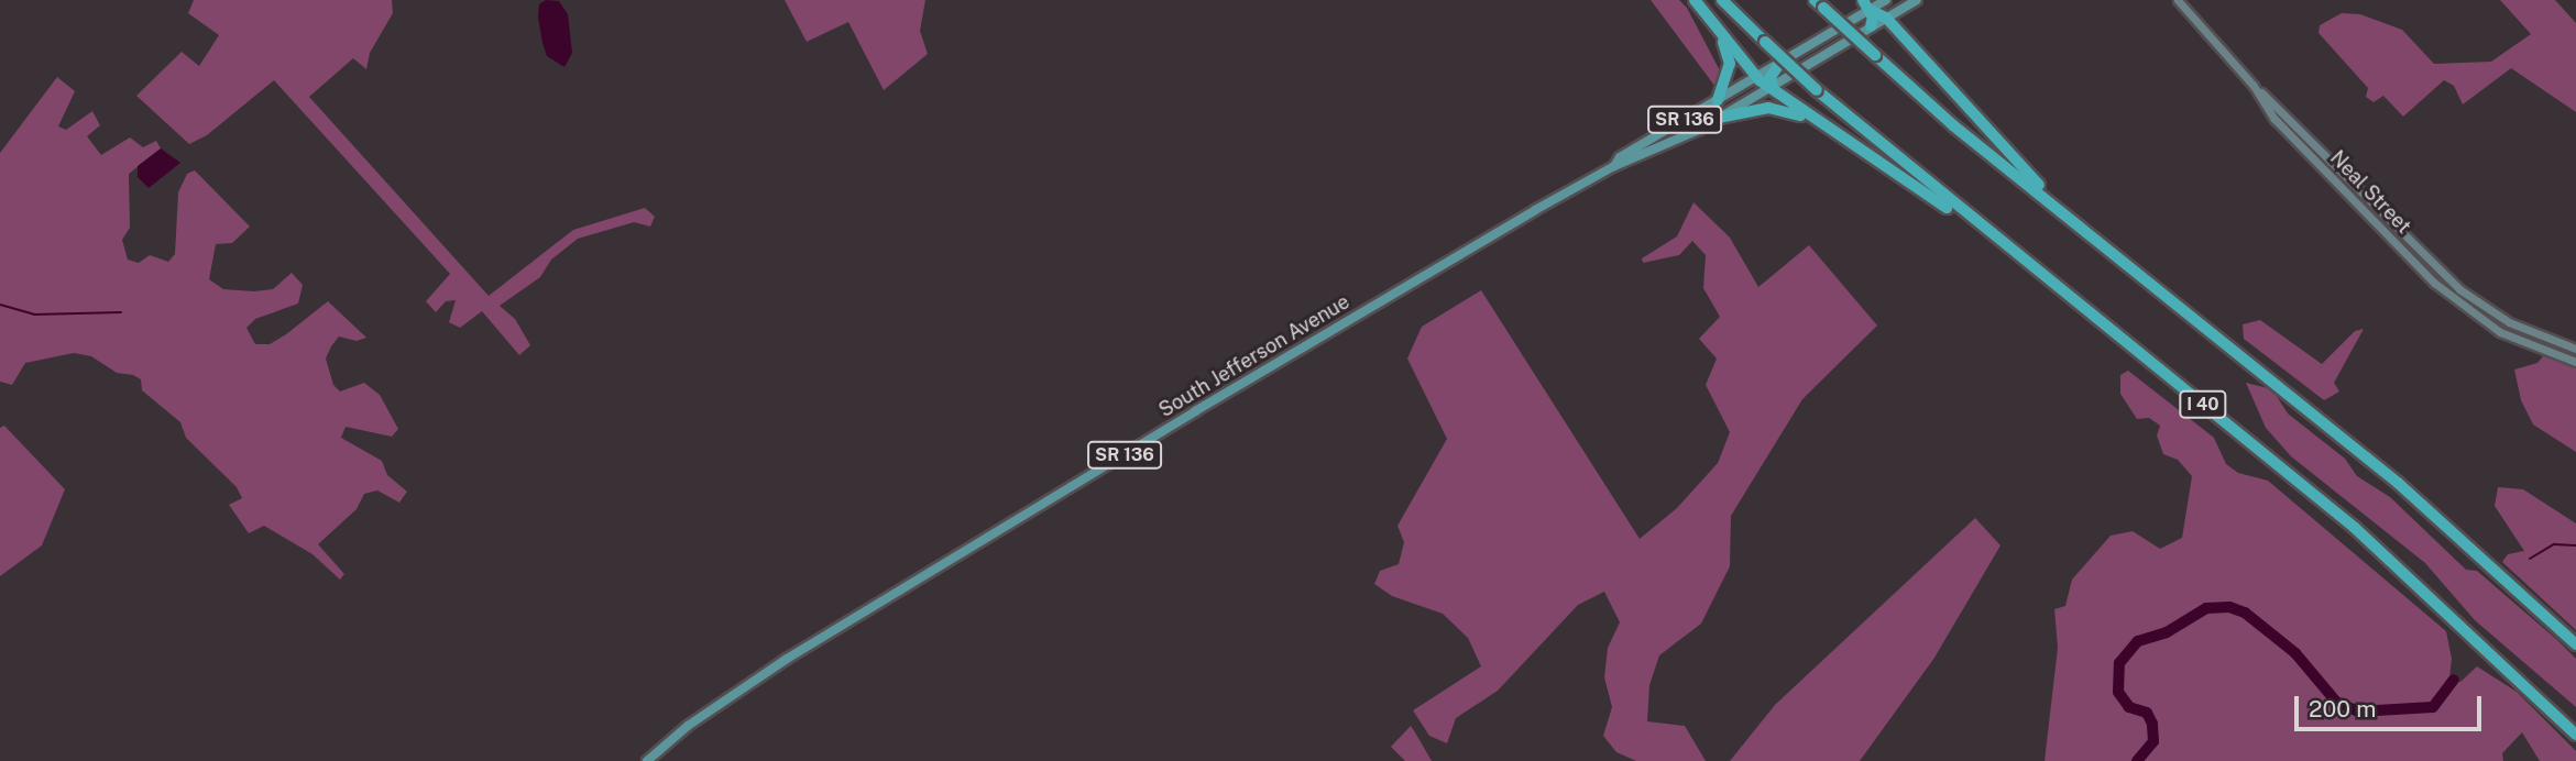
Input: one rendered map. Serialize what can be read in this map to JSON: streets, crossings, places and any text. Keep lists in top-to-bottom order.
{
  "streets": {
    "highway": ["I 40"],
    "main road": ["SR 136", "Neal Street", "South Jefferson Avenue"]
  },
  "scale_bar": "200 m"
}
